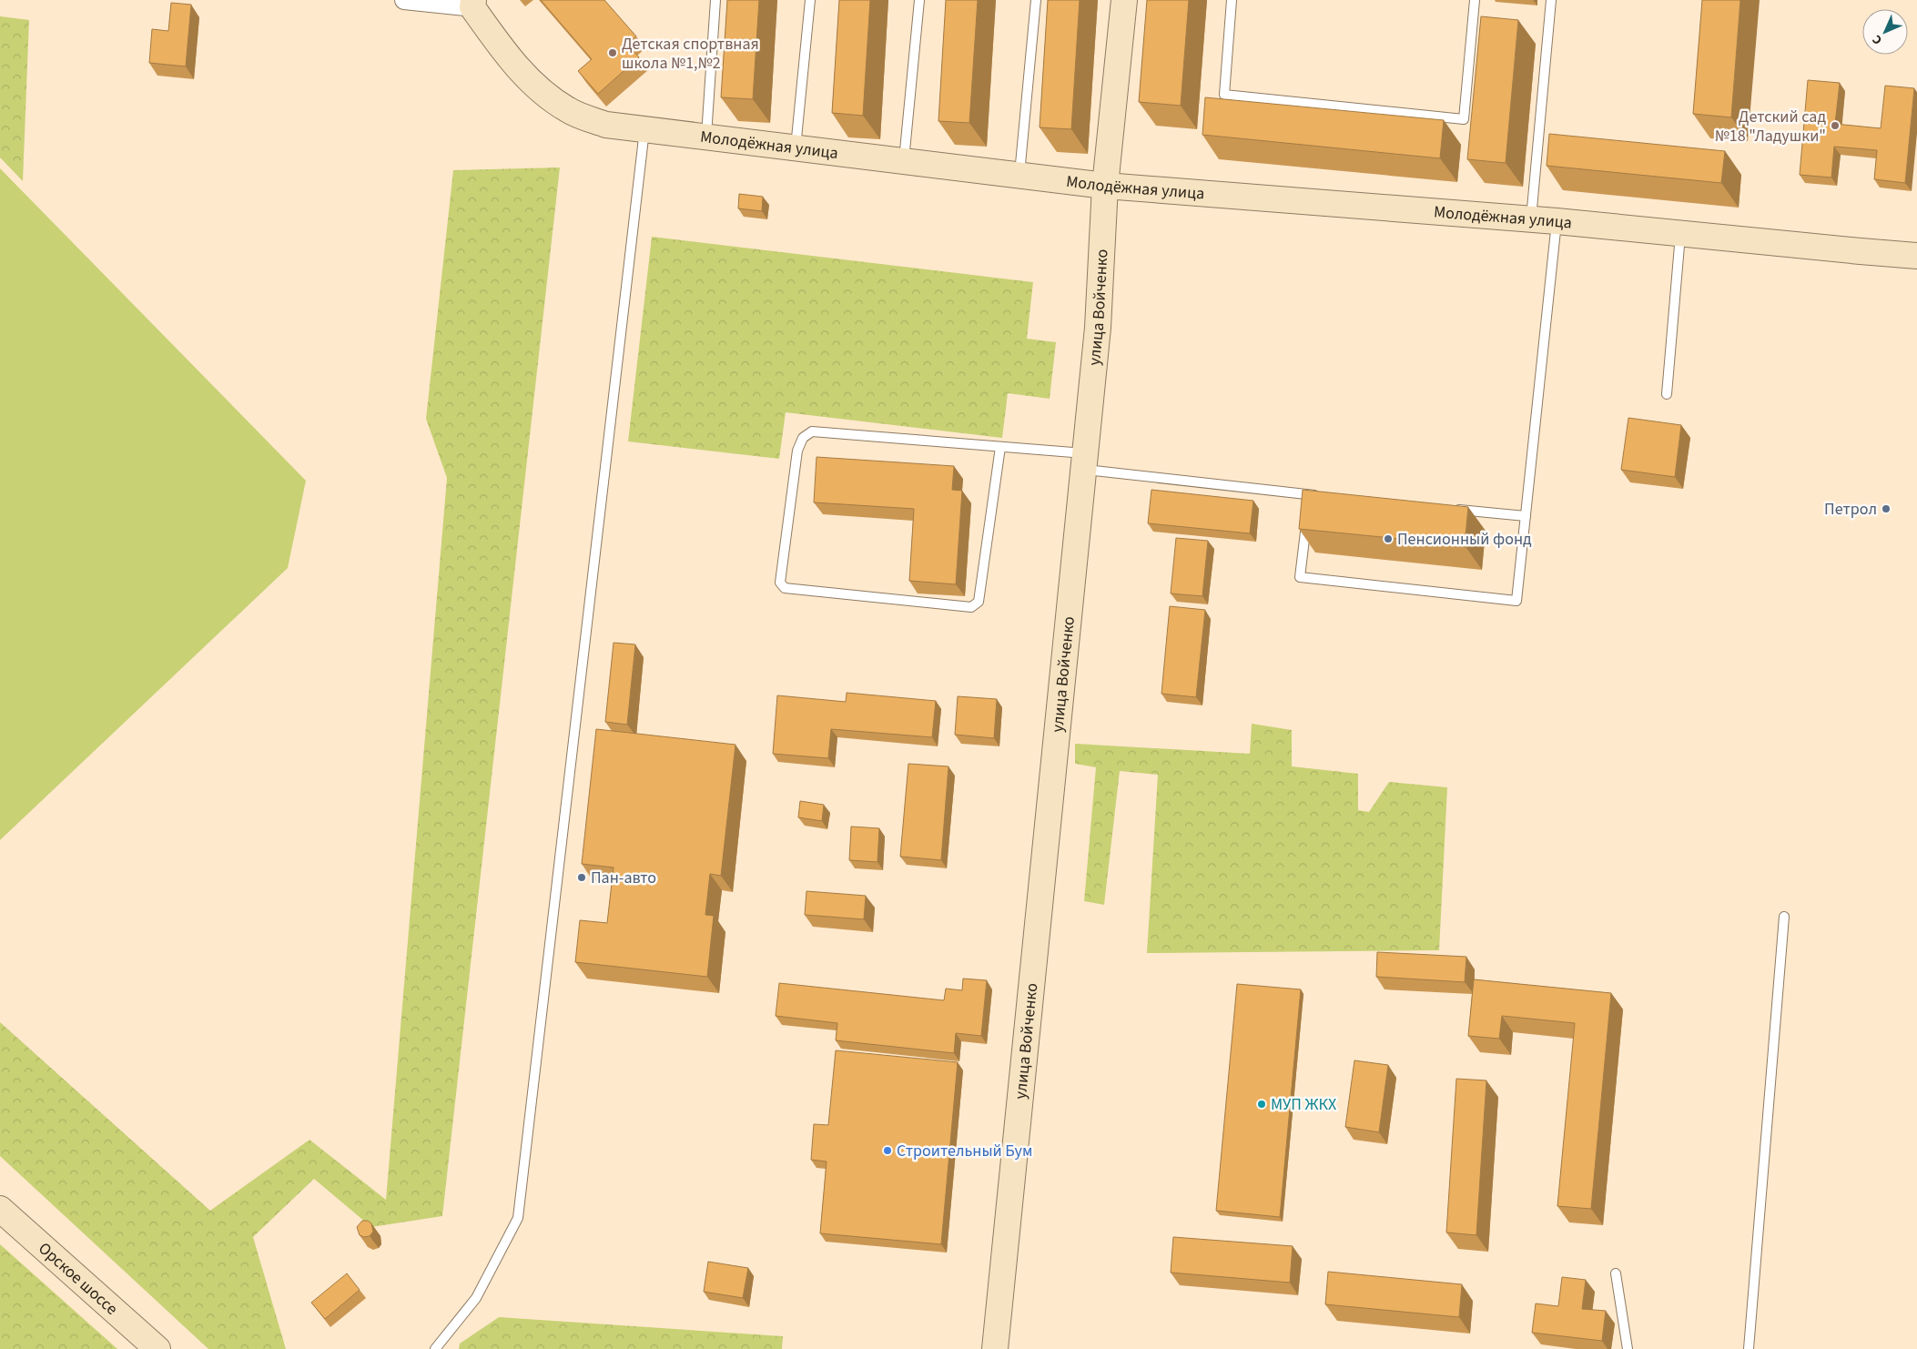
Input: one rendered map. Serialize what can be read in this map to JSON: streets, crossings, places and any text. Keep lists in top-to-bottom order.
{
  "streets": {
    "main road": ["Молодёжная улица", "улица Войченко", "Орское шоссе"]
  },
  "crossings": [
    ["Молодёжная улица", "улица Войченко"]
  ],
  "places": [
    "Детская спортвная школа №1,№2",
    "Детский сад №18 \"Ладушки\"",
    "Петрол",
    "Пенсионный фонд",
    "Пан-авто",
    "МУП ЖКХ",
    "Строительный Бум"
  ],
  "north": "bottom left"
}
